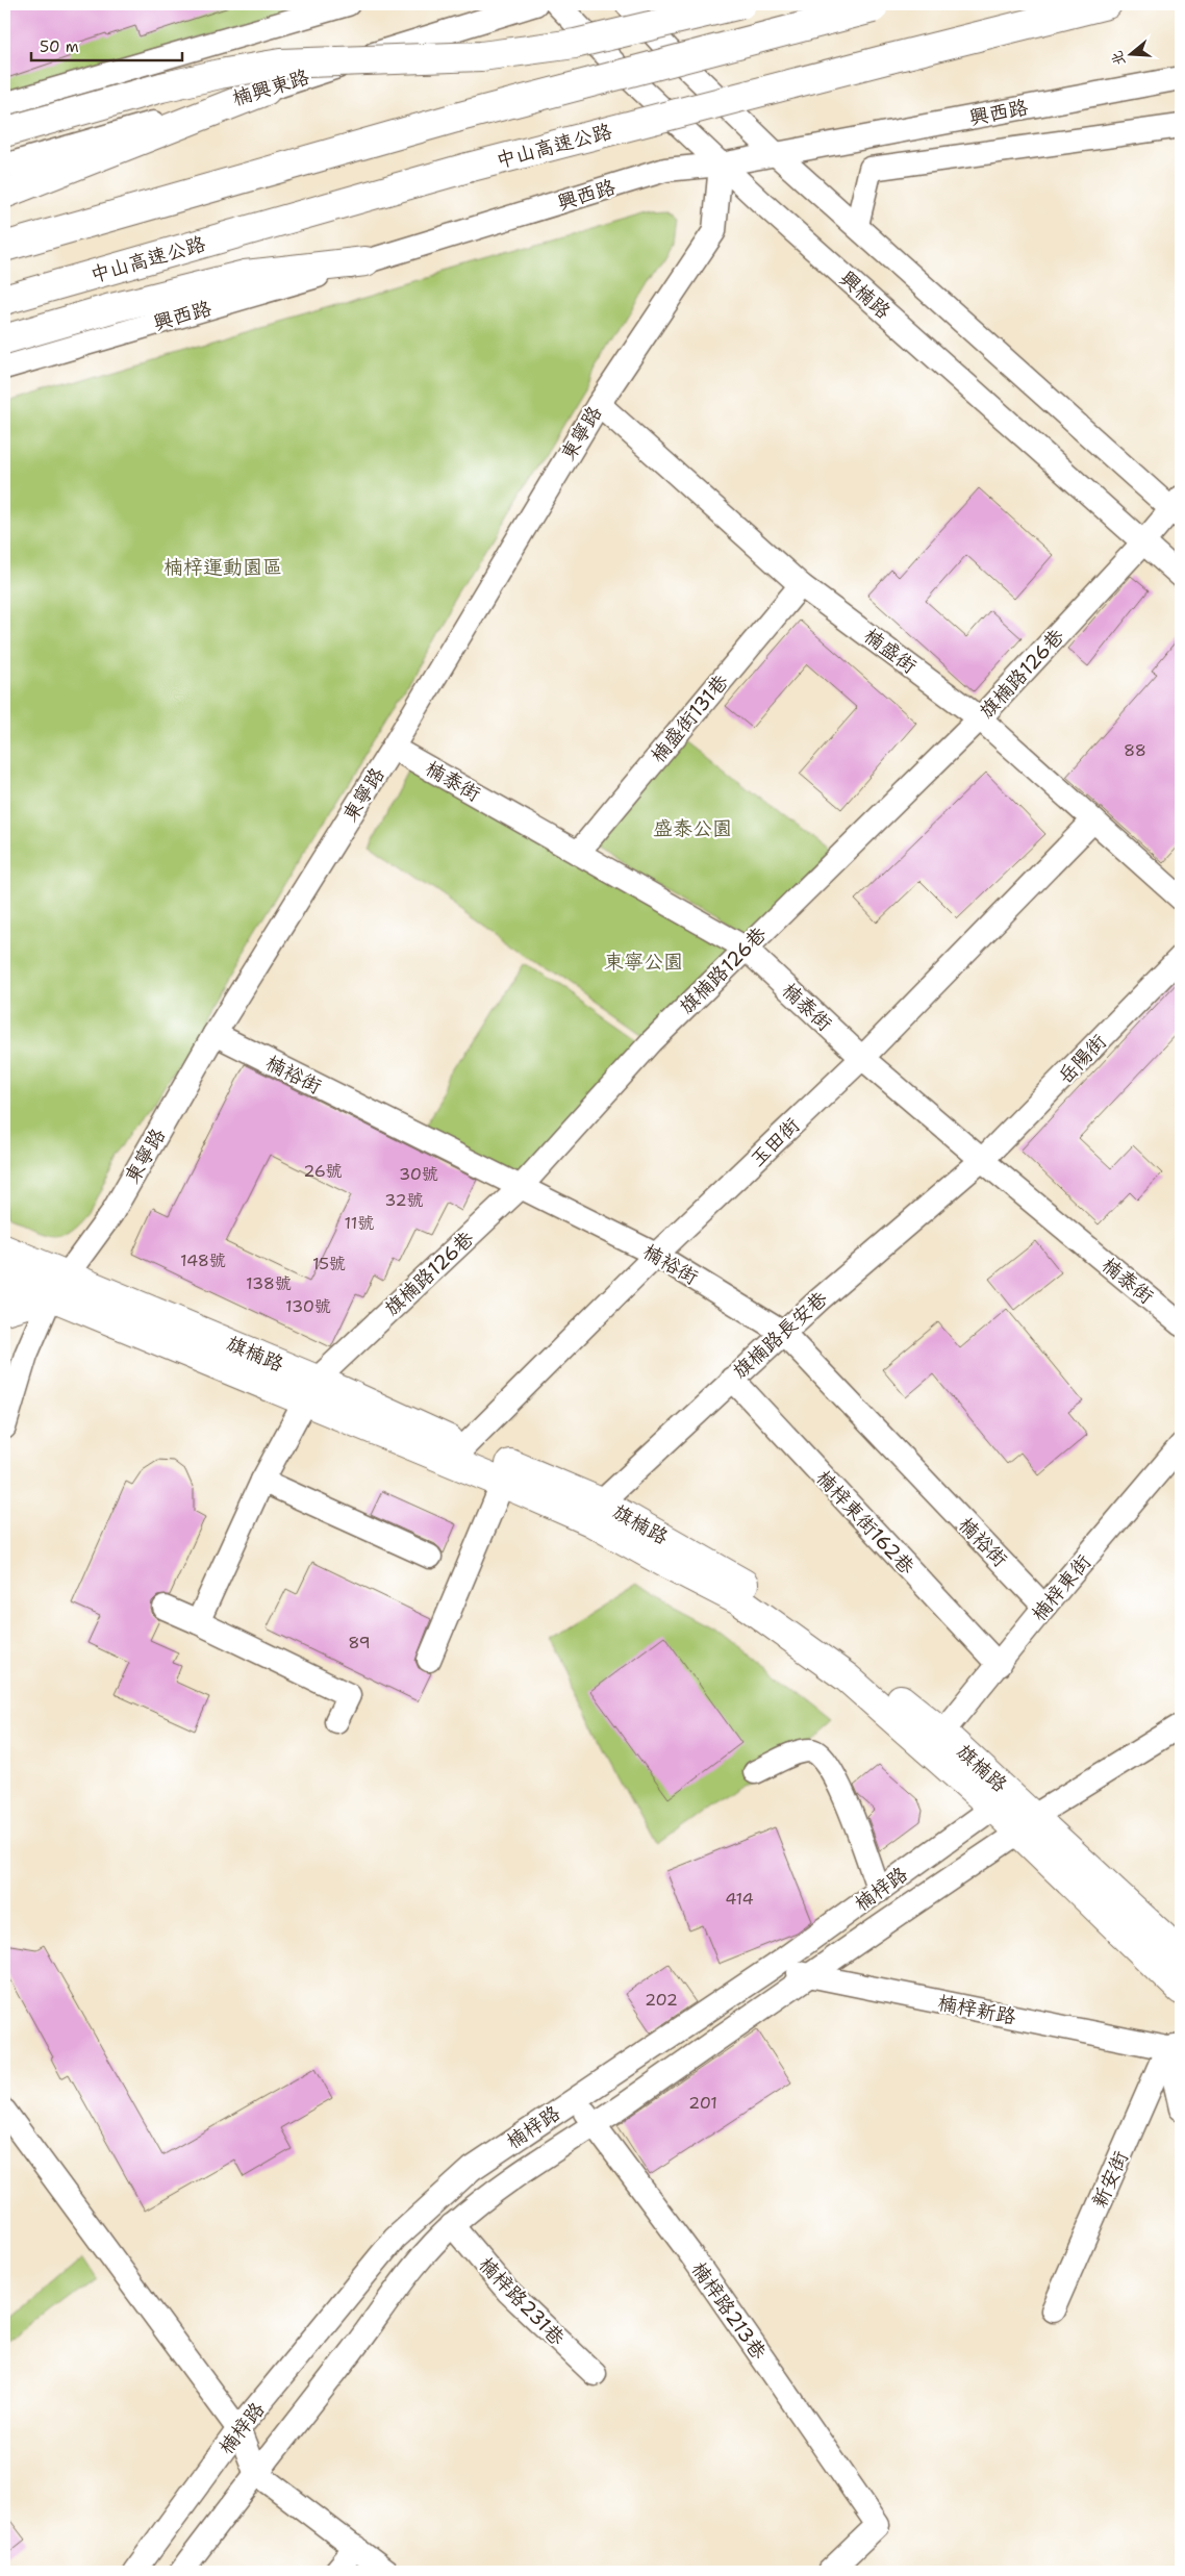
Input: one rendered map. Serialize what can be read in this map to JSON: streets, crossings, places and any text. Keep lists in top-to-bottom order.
{
  "streets": {
    "main road": ["中山高速公路", "旗楠路"],
    "street": [
      "楠興東路",
      "興西路",
      "興楠路",
      "東寧路",
      "楠盛街",
      "旗楠路126巷",
      "楠盛街131巷",
      "楠泰街",
      "岳陽街",
      "楠裕街",
      "玉田街",
      "旗楠路長安巷",
      "楠梓東街162巷",
      "楠梓東街",
      "楠梓路",
      "楠梓新路",
      "新安街",
      "楠梓路231巷",
      "楠梓路213巷"
    ]
  },
  "crossings": [
    ["興西路", "興楠路"],
    ["興西路", "東寧路"],
    ["興楠路", "東寧路"],
    ["興楠路", "旗楠路126巷"],
    ["東寧路", "楠盛街"],
    ["東寧路", "楠泰街"],
    ["東寧路", "楠裕街"],
    ["東寧路", "旗楠路"],
    ["楠盛街", "旗楠路126巷"],
    ["楠盛街", "楠盛街131巷"],
    ["楠盛街", "玉田街"],
    ["旗楠路126巷", "楠泰街"],
    ["旗楠路126巷", "楠裕街"],
    ["旗楠路126巷", "旗楠路"],
    ["楠盛街131巷", "楠泰街"],
    ["楠泰街", "岳陽街"],
    ["楠泰街", "玉田街"],
    ["楠泰街", "旗楠路長安巷"],
    ["岳陽街", "旗楠路長安巷"],
    ["楠裕街", "玉田街"],
    ["楠裕街", "旗楠路長安巷"],
    ["楠裕街", "楠梓東街"],
    ["玉田街", "旗楠路"],
    ["旗楠路長安巷", "旗楠路"],
    ["旗楠路長安巷", "楠梓東街162巷"],
    ["旗楠路", "楠梓東街"],
    ["旗楠路", "楠梓路"],
    ["楠梓東街162巷", "楠梓東街"],
    ["楠梓路", "楠梓新路"],
    ["楠梓路", "楠梓路231巷"],
    ["楠梓路", "楠梓路213巷"],
    ["楠梓新路", "新安街"]
  ],
  "parks": ["楠梓運動園區", "盛泰公園", "東寧公園"],
  "house_numbers": [
    "88",
    "26號",
    "30號",
    "32號",
    "11號",
    "148號",
    "15號",
    "138號",
    "130號",
    "89",
    "414",
    "202",
    "201"
  ],
  "scale_bar": "50 m",
  "north": "left"
}
